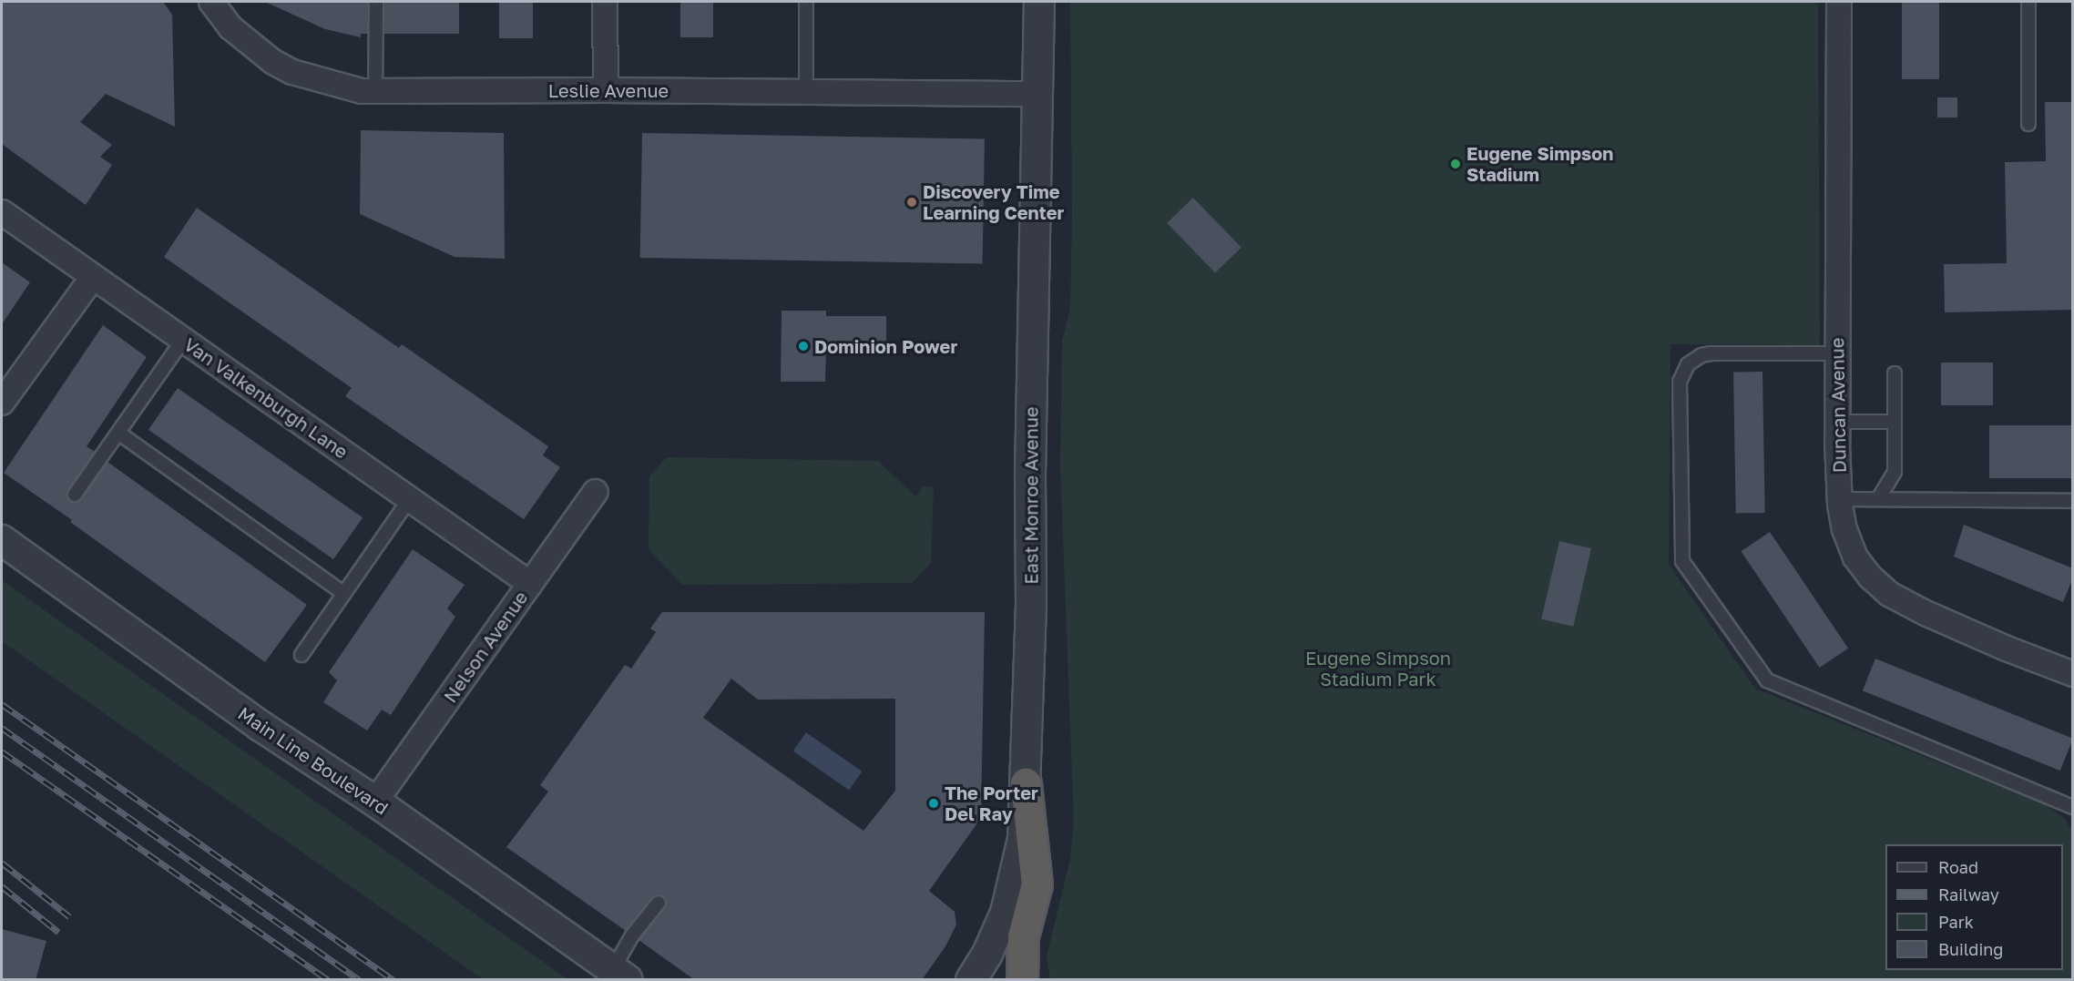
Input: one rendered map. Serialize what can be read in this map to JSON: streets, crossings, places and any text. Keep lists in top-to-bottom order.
{
  "streets": {
    "street": [
      "Leslie Avenue",
      "Van Valkenburgh Lane",
      "Duncan Avenue",
      "East Monroe Avenue",
      "Nelson Avenue",
      "Main Line Boulevard"
    ]
  },
  "crossings": [
    ["Leslie Avenue", "East Monroe Avenue"],
    ["Van Valkenburgh Lane", "Nelson Avenue"],
    ["Nelson Avenue", "Main Line Boulevard"]
  ],
  "parks": ["Eugene Simpson Stadium Park"],
  "places": [
    "Eugene Simpson Stadium",
    "Discovery Time Learning Center",
    "Dominion Power",
    "The Porter Del Ray"
  ],
  "legend": [
    "Road",
    "Railway",
    "Park",
    "Building"
  ]
}
